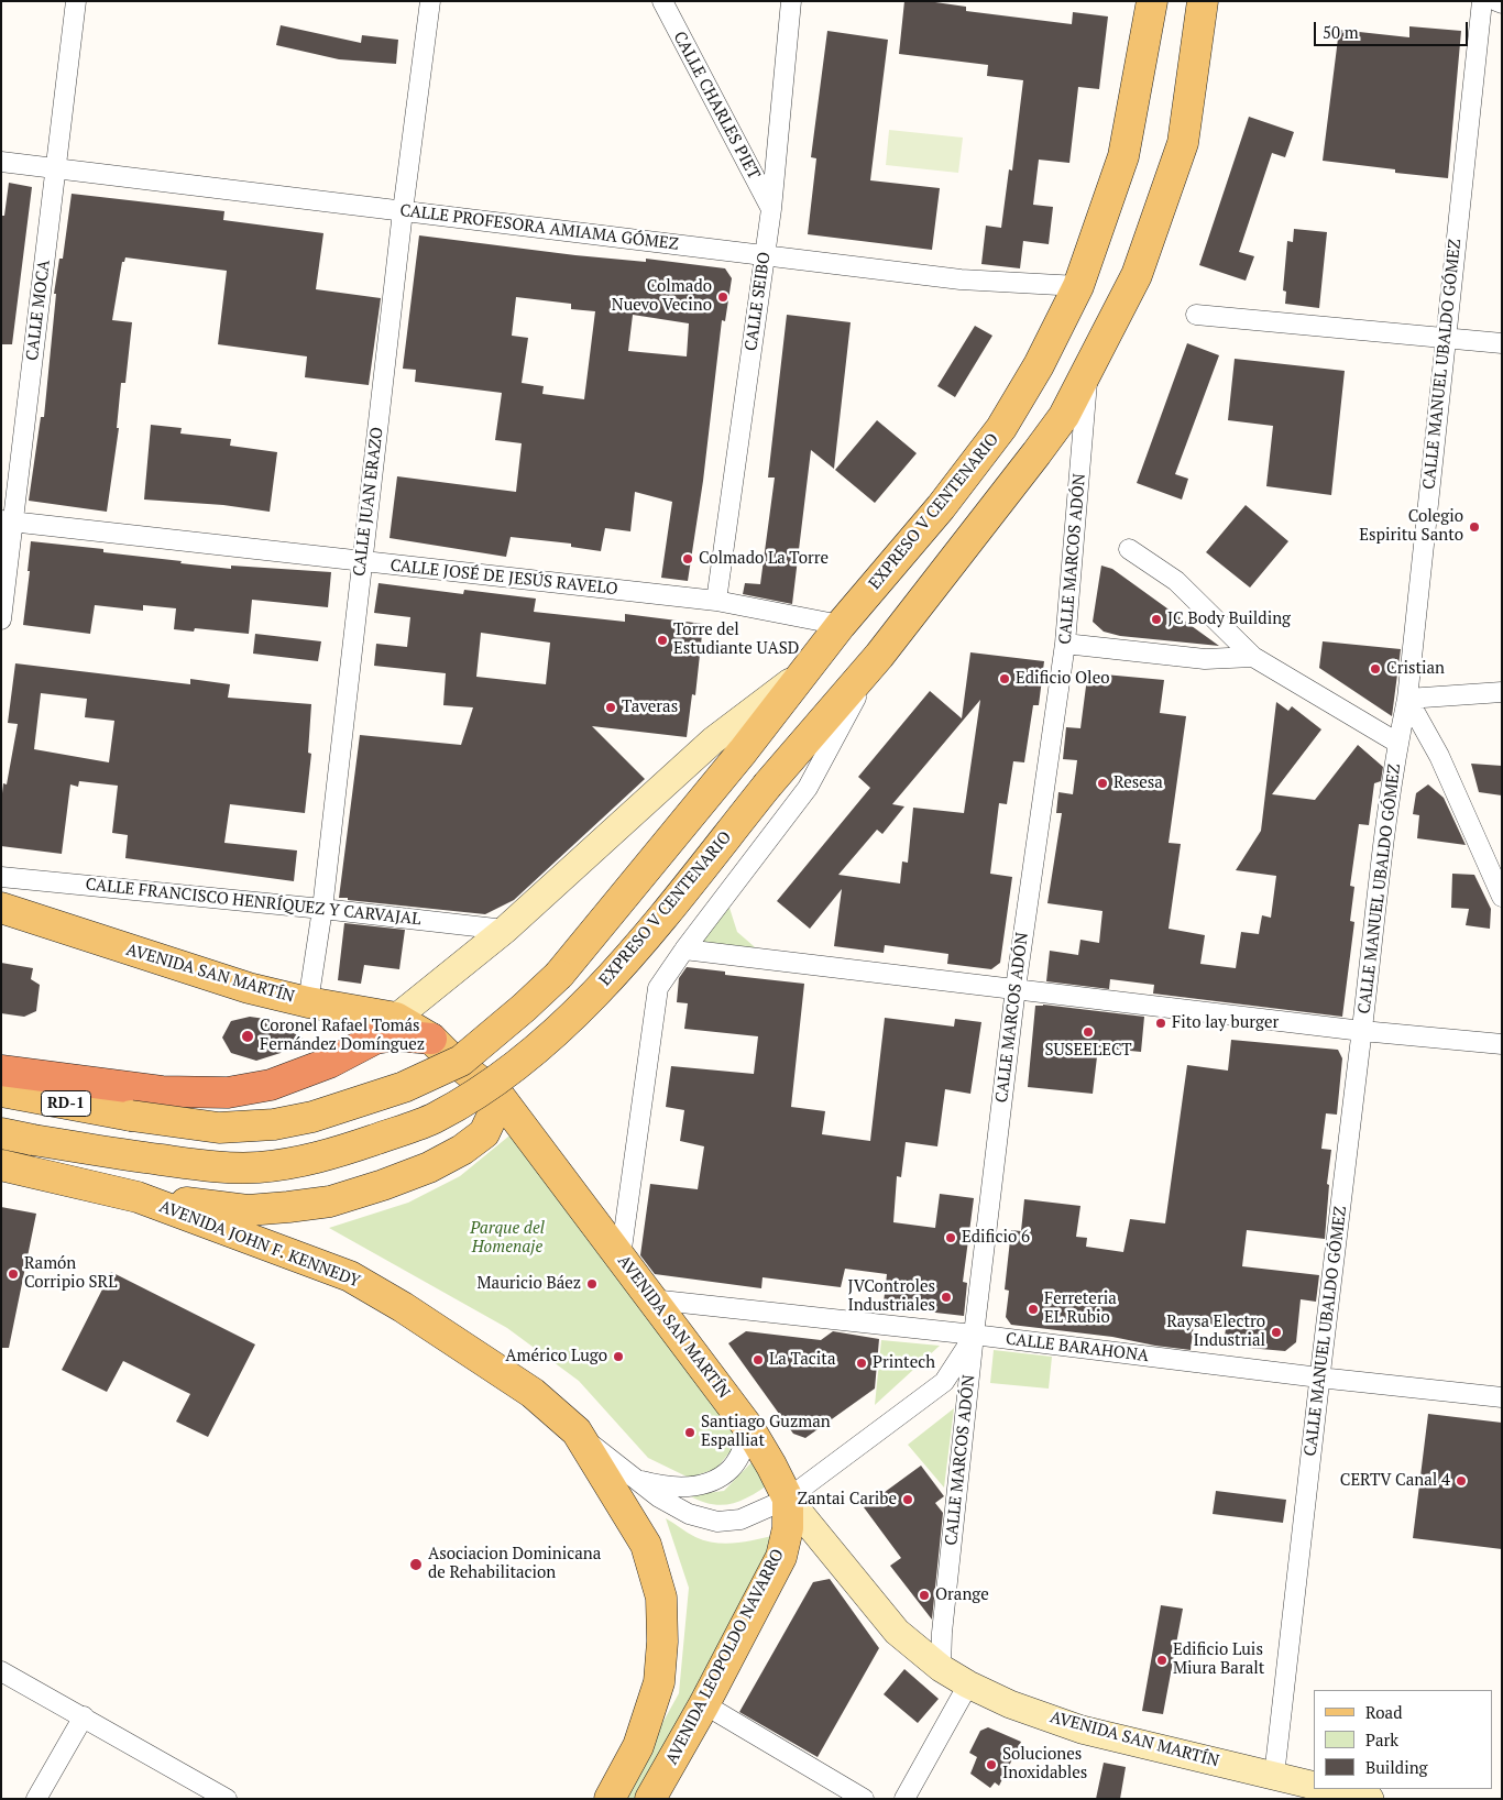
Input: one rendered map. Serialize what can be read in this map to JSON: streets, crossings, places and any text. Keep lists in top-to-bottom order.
{
  "streets": {
    "main road": [
      "EXPRESO V CENTENARIO",
      "AVENIDA SAN MARTÍN",
      "RD-1",
      "AVENIDA JOHN F. KENNEDY",
      "AVENIDA LEOPOLDO NAVARRO"
    ],
    "street": [
      "CALLE CHARLES PIET",
      "CALLE PROFESORA AMIAMA GÓMEZ",
      "CALLE SEIBO",
      "CALLE MOCA",
      "CALLE MANUEL UBALDO GÓMEZ",
      "CALLE JUAN ERAZO",
      "CALLE MARCOS ADÓN",
      "CALLE JOSÉ DE JESÚS RAVELO",
      "CALLE FRANCISCO HENRÍQUEZ Y CARVAJAL",
      "CALLE BARAHONA"
    ]
  },
  "crossings": [
    ["CALLE CHARLES PIET", "CALLE SEIBO"],
    ["CALLE PROFESORA AMIAMA GÓMEZ", "CALLE SEIBO"],
    ["CALLE PROFESORA AMIAMA GÓMEZ", "CALLE MOCA"],
    ["CALLE PROFESORA AMIAMA GÓMEZ", "CALLE JUAN ERAZO"],
    ["CALLE PROFESORA AMIAMA GÓMEZ", "EXPRESO V CENTENARIO"],
    ["CALLE SEIBO", "CALLE JOSÉ DE JESÚS RAVELO"],
    ["CALLE MOCA", "CALLE JOSÉ DE JESÚS RAVELO"],
    ["CALLE MANUEL UBALDO GÓMEZ", "AVENIDA SAN MARTÍN"],
    ["CALLE MANUEL UBALDO GÓMEZ", "CALLE BARAHONA"],
    ["CALLE JUAN ERAZO", "CALLE JOSÉ DE JESÚS RAVELO"],
    ["CALLE JUAN ERAZO", "CALLE FRANCISCO HENRÍQUEZ Y CARVAJAL"],
    ["CALLE JUAN ERAZO", "AVENIDA SAN MARTÍN"],
    ["EXPRESO V CENTENARIO", "CALLE MARCOS ADÓN"],
    ["EXPRESO V CENTENARIO", "CALLE JOSÉ DE JESÚS RAVELO"],
    ["EXPRESO V CENTENARIO", "CALLE FRANCISCO HENRÍQUEZ Y CARVAJAL"],
    ["EXPRESO V CENTENARIO", "AVENIDA SAN MARTÍN"],
    ["CALLE MARCOS ADÓN", "AVENIDA SAN MARTÍN"],
    ["CALLE MARCOS ADÓN", "CALLE BARAHONA"],
    ["AVENIDA SAN MARTÍN", "CALLE BARAHONA"],
    ["AVENIDA SAN MARTÍN", "AVENIDA LEOPOLDO NAVARRO"]
  ],
  "parks": ["Parque del Homenaje"],
  "places": [
    "Colmado Nuevo Vecino",
    "Colegio Espiritu Santo",
    "Colmado La Torre",
    "JC Body Building",
    "Torre del Estudiante UASD",
    "Cristian",
    "Edificio Oleo",
    "Taveras",
    "Resesa",
    "Fito lay burger",
    "SUSEELECT",
    "Coronel Rafael Tomás Fernández Domínguez",
    "Edificio 6",
    "Ramón Corripio SRL",
    "Mauricio Báez",
    "JVControles Industriales",
    "Ferreteria EL Rubio",
    "Raysa Electro Industrial",
    "Américo Lugo",
    "La Tacita",
    "Printech",
    "Santiago Guzman Espalliat",
    "CERTV Canal 4",
    "Zantai Caribe",
    "Asociacion Dominicana de Rehabilitacion",
    "Orange",
    "Edificio Luis Miura Baralt",
    "Soluciones Inoxidables"
  ],
  "legend": ["Road", "Park", "Building"],
  "scale_bar": "50 m"
}
